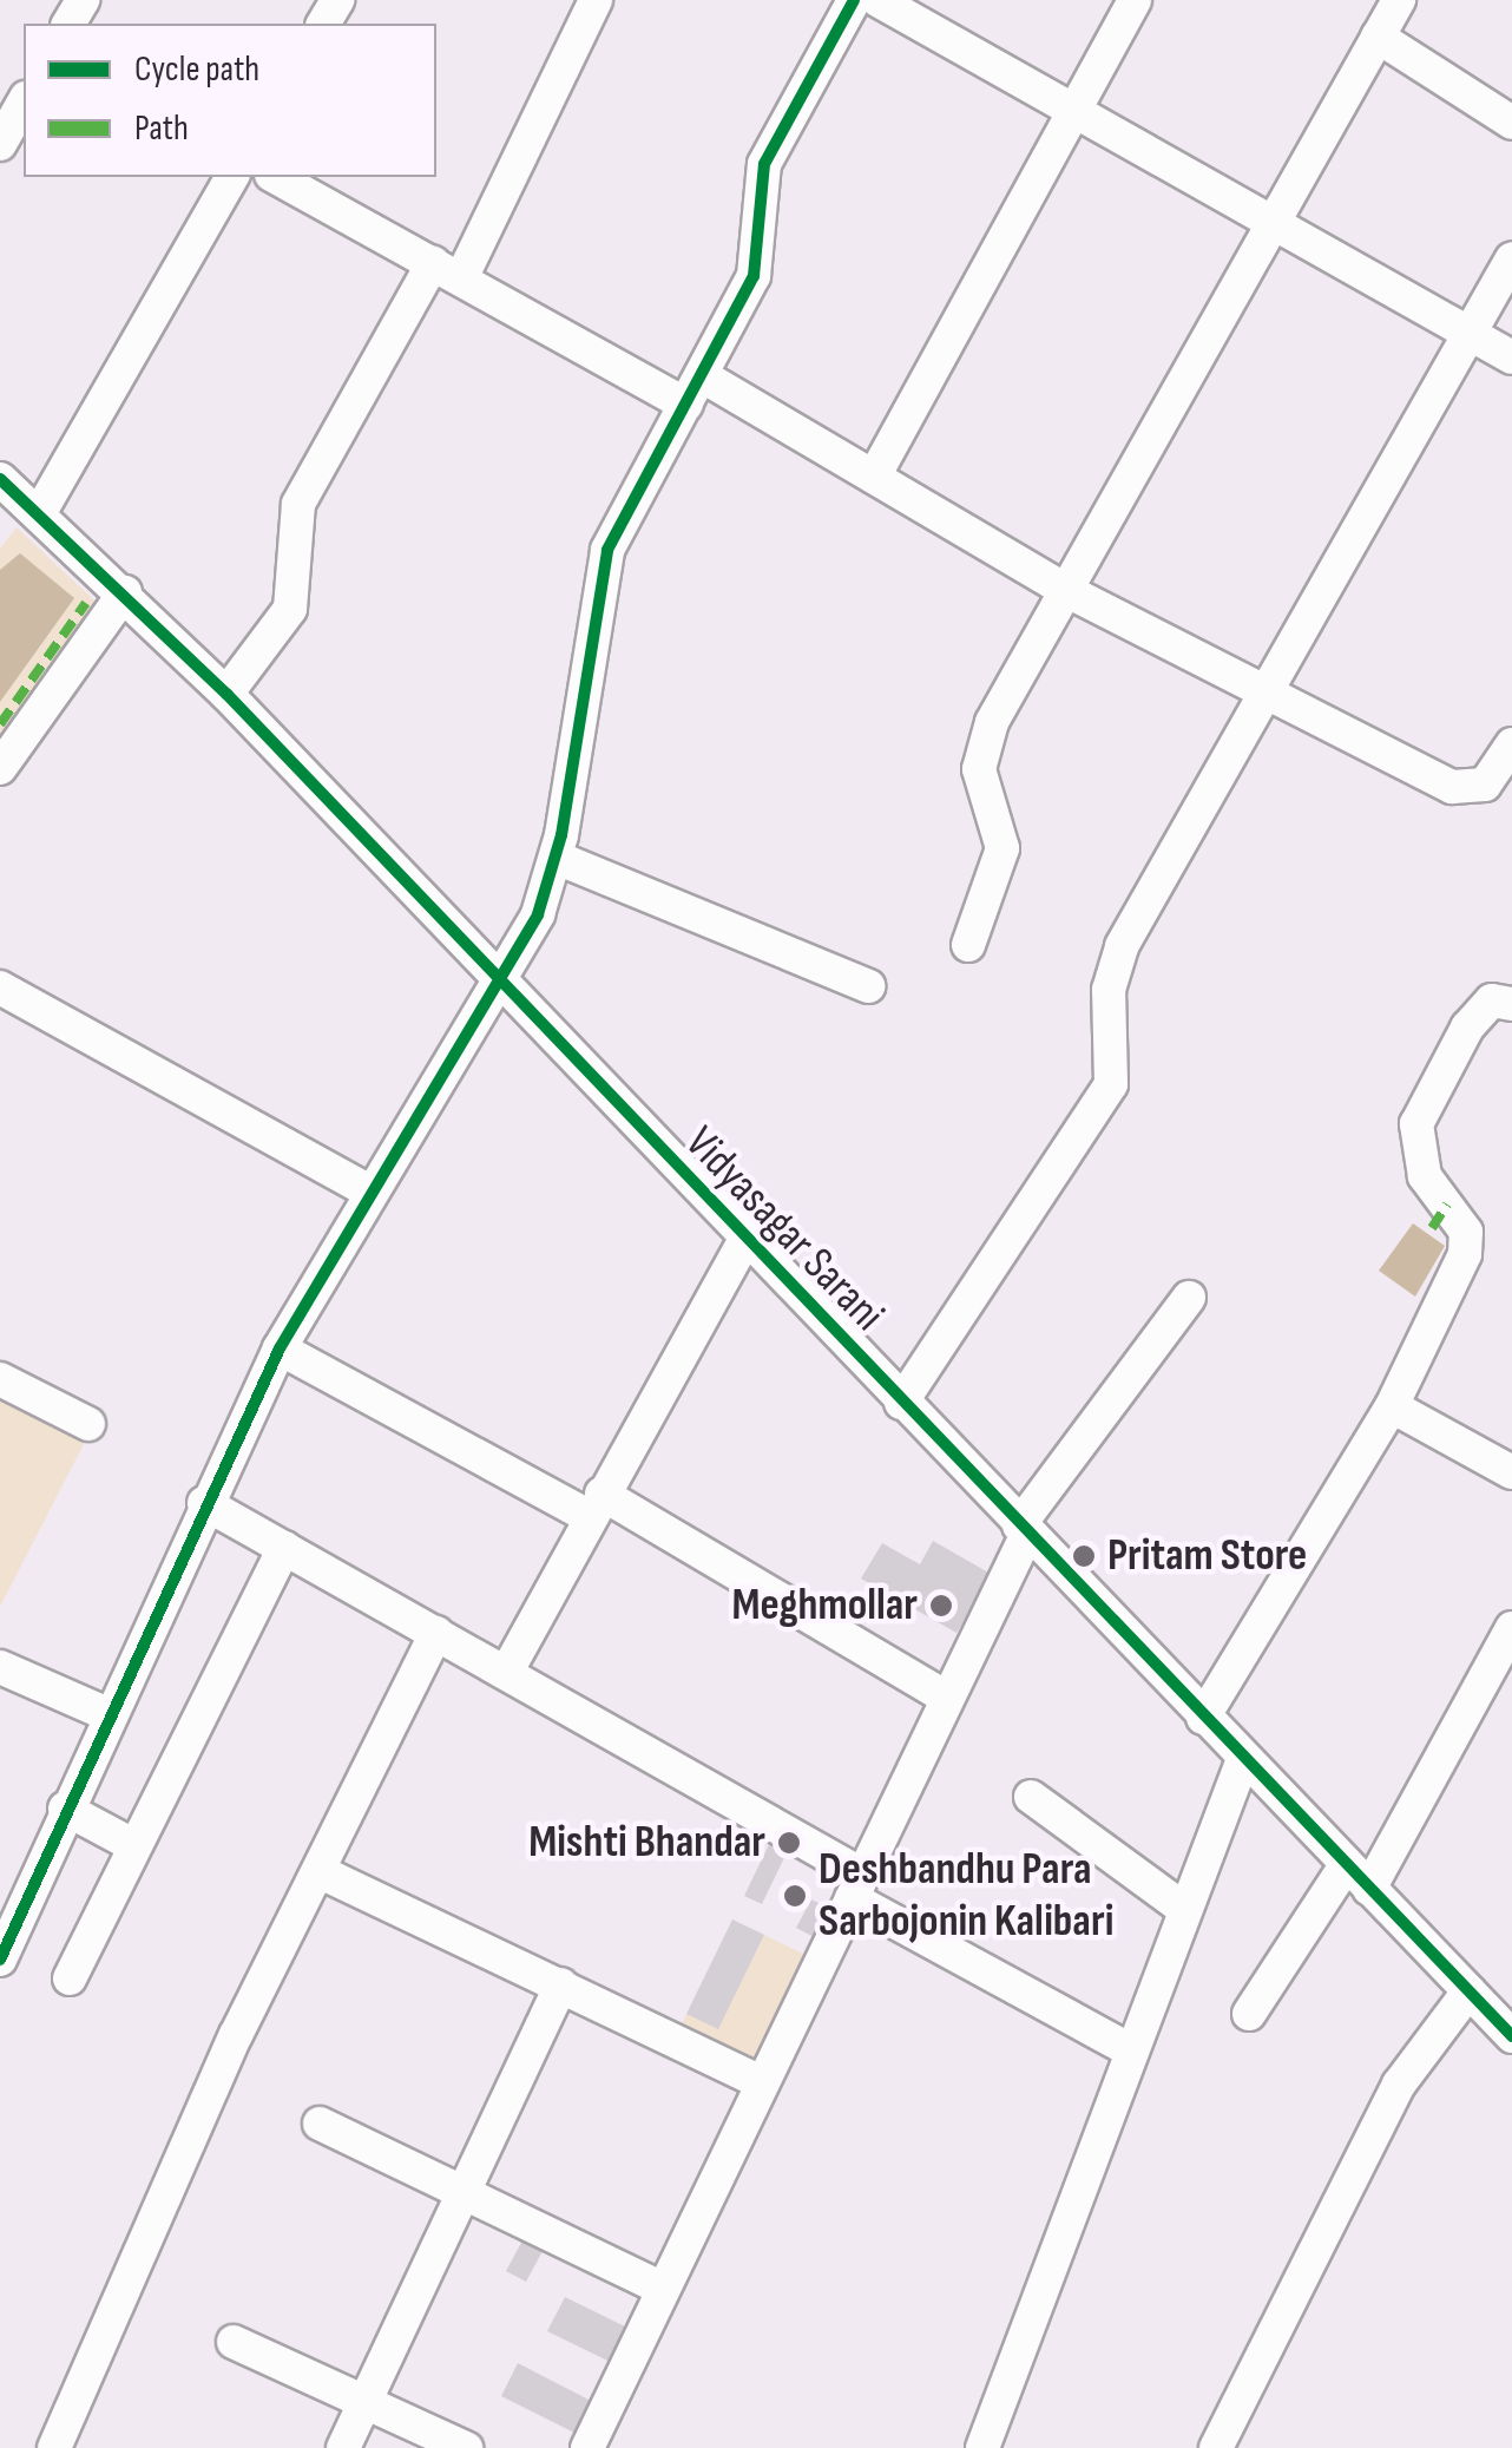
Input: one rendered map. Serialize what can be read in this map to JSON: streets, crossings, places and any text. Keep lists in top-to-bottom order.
{
  "streets": {
    "street": ["Vidyasagar Sarani"]
  },
  "places": [
    "Pritam Store",
    "Meghmollar",
    "Mishti Bhandar",
    "Deshbandhu Para Sarbojonin Kalibari"
  ],
  "legend": ["Cycle path", "Path"]
}
